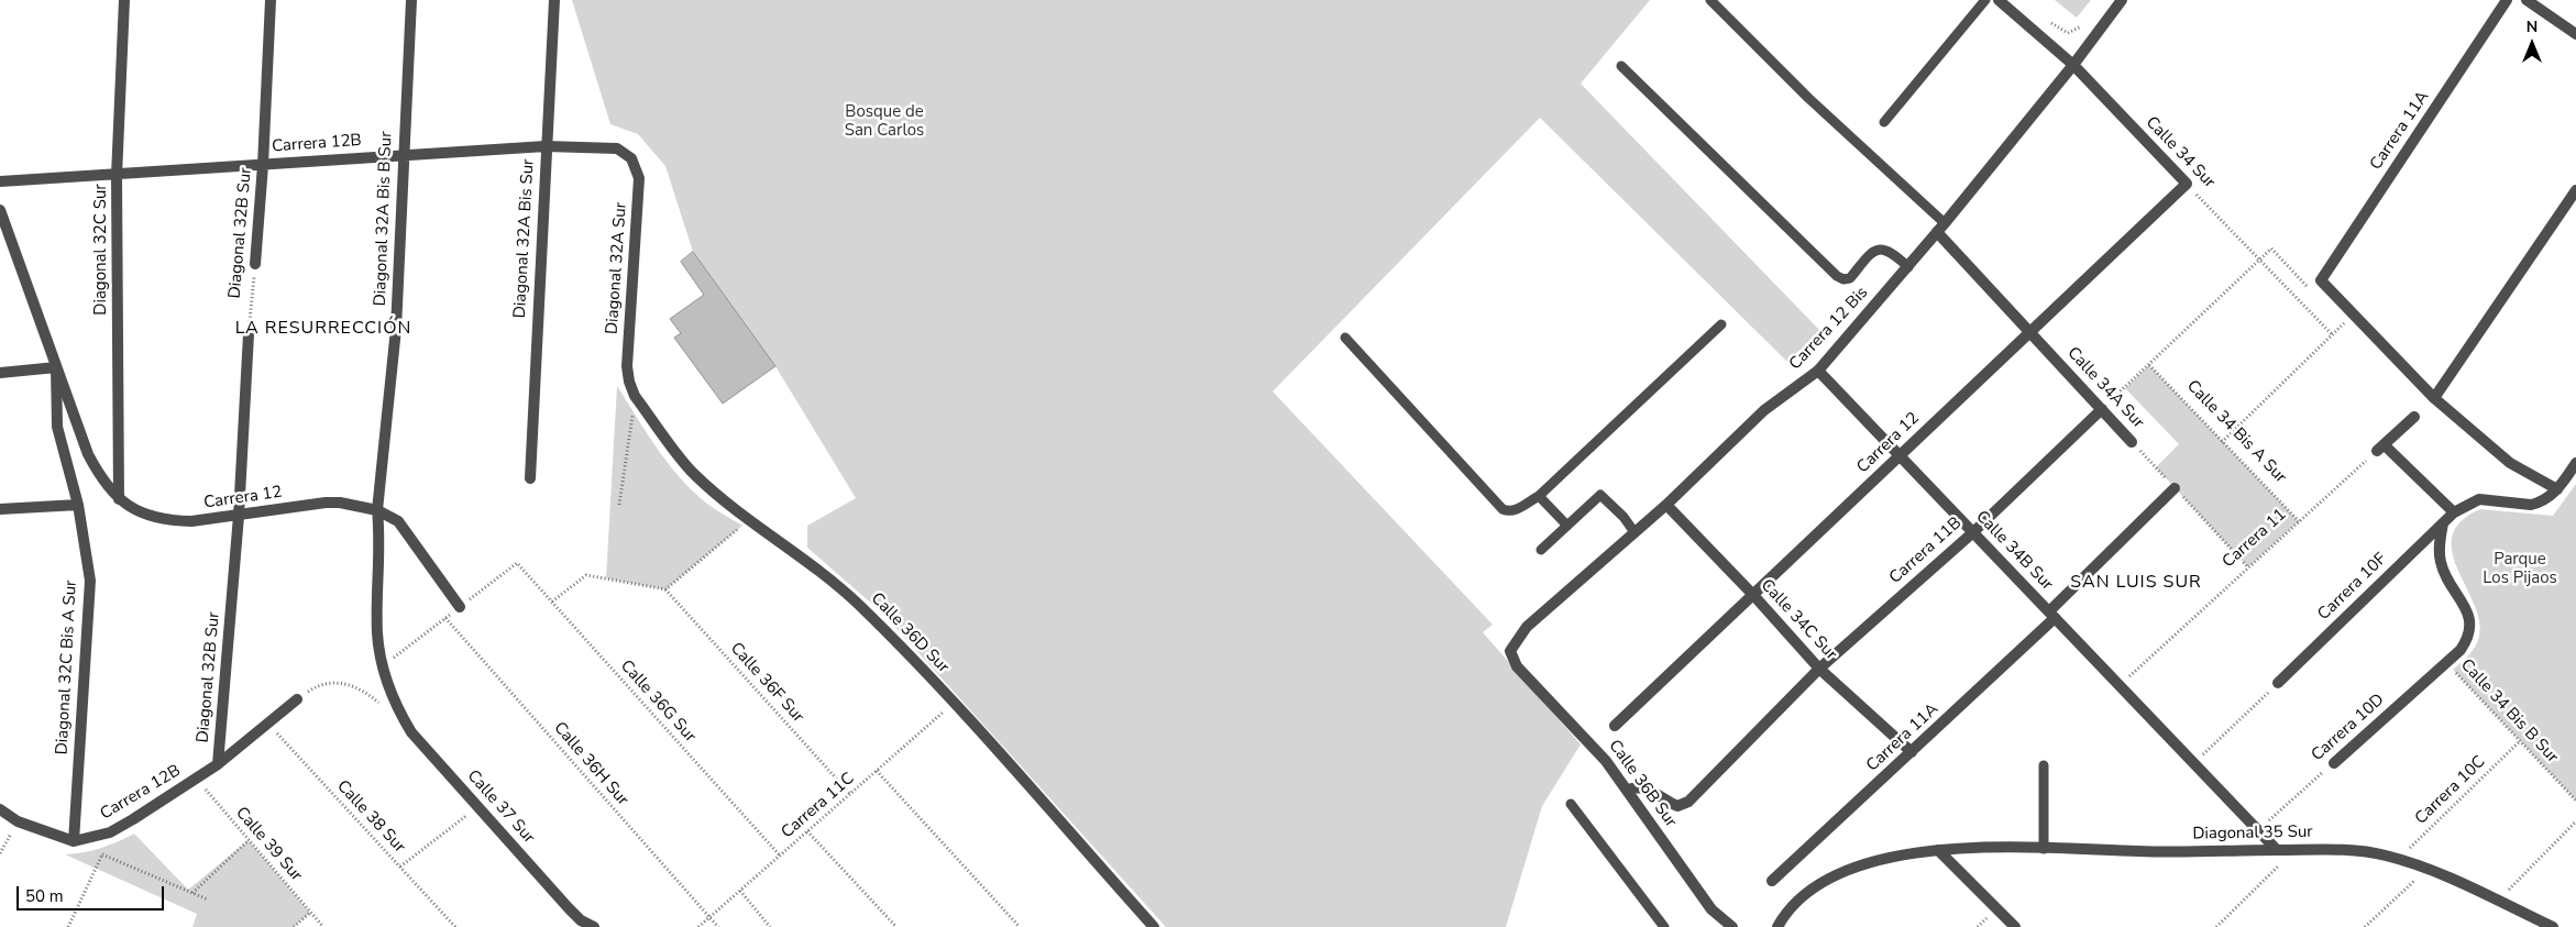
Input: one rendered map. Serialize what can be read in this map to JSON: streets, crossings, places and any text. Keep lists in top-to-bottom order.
{
  "streets": {
    "street": [
      "Carrera 11A",
      "Carrera 12B",
      "Calle 34 Sur",
      "Diagonal 32A Bis B Sur",
      "Diagonal 32B Sur",
      "Diagonal 32A Bis Sur",
      "Diagonal 32C Sur",
      "Diagonal 32A Sur",
      "Carrera 12 Bis",
      "Calle 34A Sur",
      "Carrera 12",
      "Carrera 11B",
      "Calle 34B Sur",
      "Carrera 10F",
      "Calle 34C Sur",
      "Calle 36D Sur",
      "Diagonal 32C Bis A Sur",
      "Carrera 10D",
      "Calle 36B Sur",
      "Calle 37 Sur",
      "Diagonal 35 Sur"
    ],
    "path": [
      "Calle 34 Bis A Sur",
      "Carrera 11",
      "Calle 36F Sur",
      "Calle 36G Sur",
      "Calle 34 Bis B Sur",
      "Calle 36H Sur",
      "Carrera 10C",
      "Carrera 11C",
      "Calle 38 Sur",
      "Calle 39 Sur"
    ]
  },
  "crossings": [
    ["Carrera 11A", "Calle 34A Sur"],
    ["Carrera 11A", "Calle 34B Sur"],
    ["Carrera 11A", "Calle 34C Sur"],
    ["Carrera 12B", "Diagonal 32A Bis B Sur"],
    ["Carrera 12B", "Diagonal 32B Sur"],
    ["Carrera 12B", "Diagonal 32A Bis Sur"],
    ["Carrera 12B", "Diagonal 32C Sur"],
    ["Carrera 12B", "Diagonal 32A Sur"],
    ["Carrera 12B", "Diagonal 32C Bis A Sur"],
    ["Carrera 12B", "Calle 38 Sur"],
    ["Carrera 12B", "Calle 39 Sur"],
    ["Calle 34 Sur", "Carrera 12 Bis"],
    ["Calle 34 Sur", "Carrera 12"],
    ["Diagonal 32A Bis B Sur", "Carrera 12"],
    ["Diagonal 32A Bis B Sur", "Calle 37 Sur"],
    ["Diagonal 32B Sur", "Carrera 12"],
    ["Diagonal 32C Sur", "Carrera 12"],
    ["Diagonal 32C Sur", "Diagonal 32C Bis A Sur"],
    ["Diagonal 32A Sur", "Calle 36D Sur"],
    ["Carrera 12 Bis", "Calle 34A Sur"],
    ["Carrera 12 Bis", "Calle 34B Sur"],
    ["Carrera 12 Bis", "Calle 34C Sur"],
    ["Carrera 12 Bis", "Calle 36B Sur"],
    ["Calle 34A Sur", "Carrera 12"],
    ["Calle 34A Sur", "Carrera 11"],
    ["Calle 34A Sur", "Carrera 11B"],
    ["Calle 34 Bis A Sur", "Carrera 11"],
    ["Carrera 12", "Calle 34B Sur"],
    ["Carrera 12", "Calle 34C Sur"],
    ["Carrera 12", "Diagonal 32C Bis A Sur"],
    ["Carrera 11", "Calle 34B Sur"],
    ["Carrera 11B", "Calle 34B Sur"],
    ["Carrera 11B", "Calle 34C Sur"],
    ["Carrera 11B", "Calle 36B Sur"],
    ["Calle 34B Sur", "Carrera 10D"],
    ["Calle 34B Sur", "Diagonal 35 Sur"],
    ["Carrera 10F", "Carrera 10D"],
    ["Calle 36D Sur", "Carrera 11C"],
    ["Calle 36F Sur", "Carrera 11C"],
    ["Calle 36G Sur", "Carrera 11C"],
    ["Calle 34 Bis B Sur", "Carrera 10D"],
    ["Calle 34 Bis B Sur", "Carrera 10C"],
    ["Calle 36H Sur", "Carrera 11C"],
    ["Carrera 10C", "Diagonal 35 Sur"]
  ],
  "districts": ["LA RESURRECCIÓN", "SAN LUIS SUR"],
  "parks": ["Bosque de San Carlos", "Parque Los Pijaos"],
  "scale_bar": "50 m",
  "north": "top"
}
